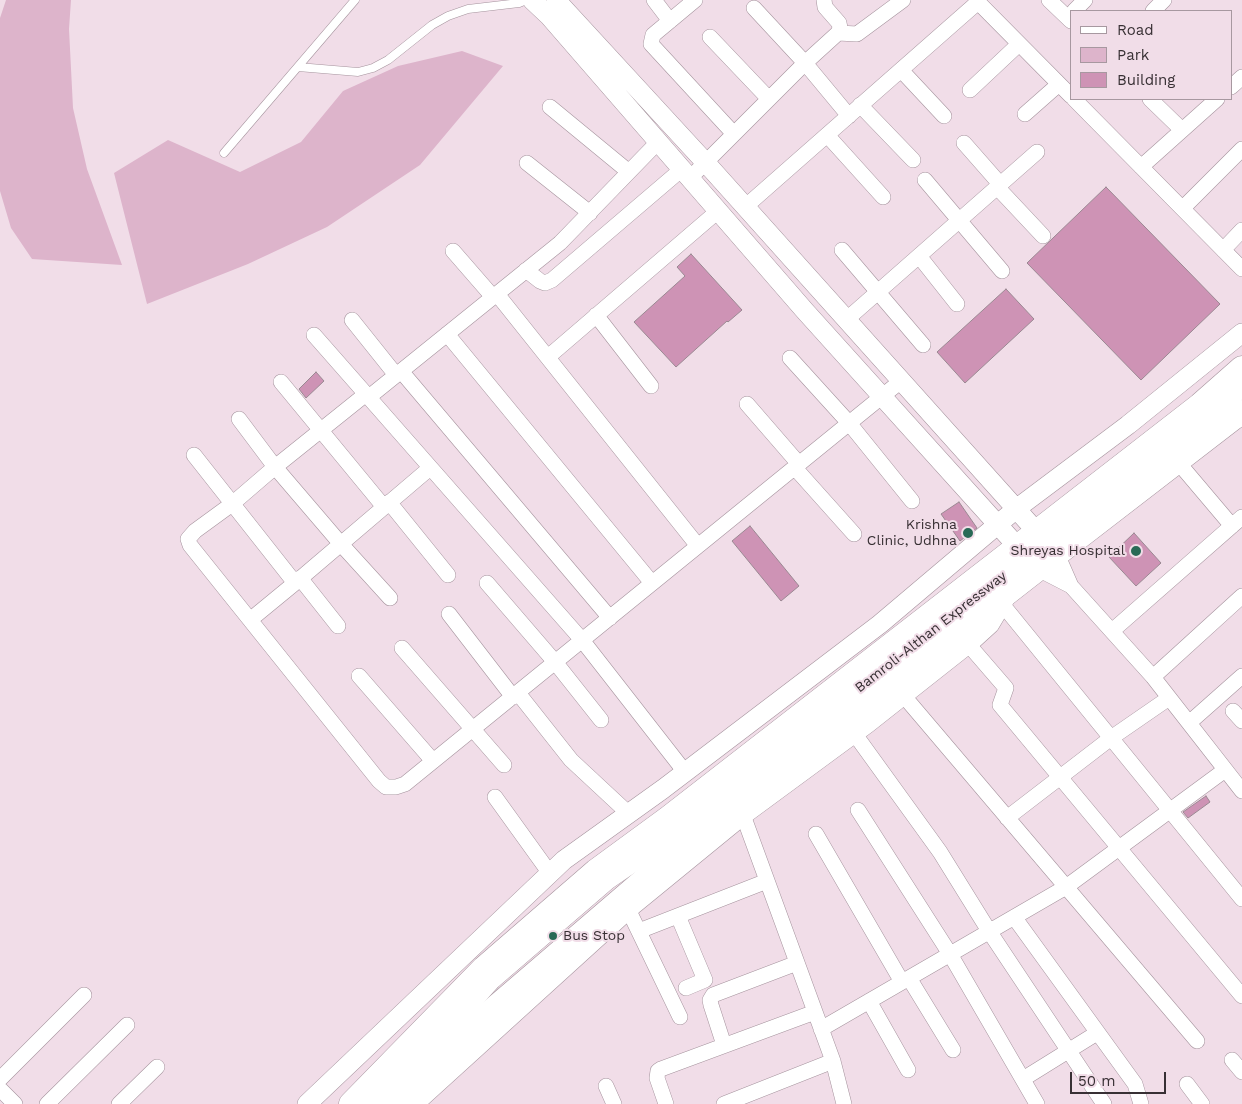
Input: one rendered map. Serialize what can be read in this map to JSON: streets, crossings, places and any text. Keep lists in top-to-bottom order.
{
  "streets": {
    "main road": ["Bamroli-Althan Expressway"]
  },
  "places": ["Krishna Clinic, Udhna", "Shreyas Hospital", "Bus Stop"],
  "legend": ["Road", "Park", "Building"],
  "scale_bar": "50 m"
}
